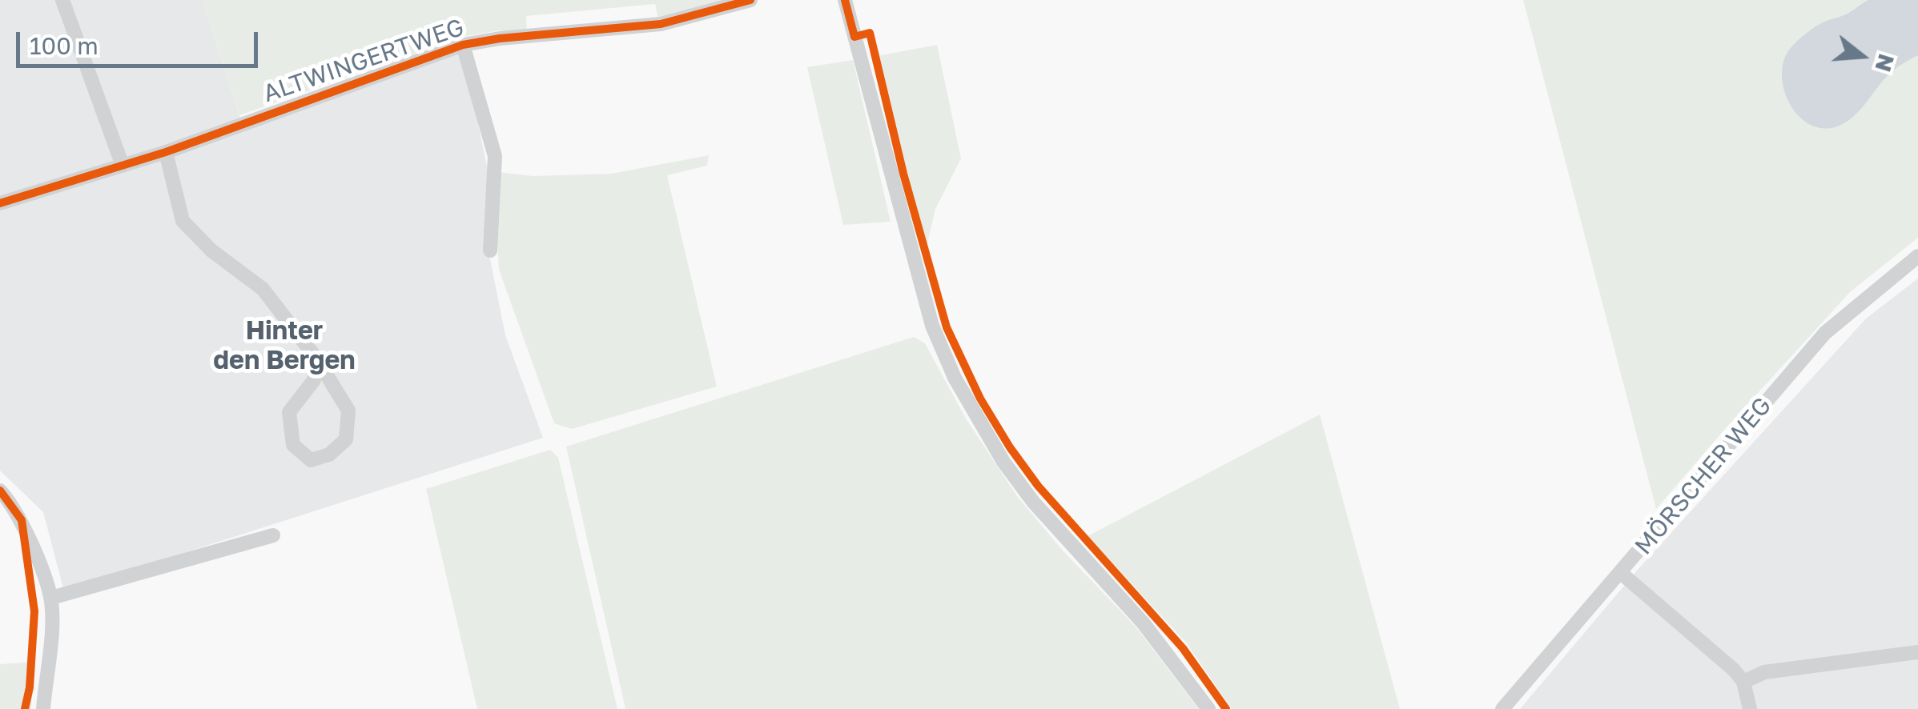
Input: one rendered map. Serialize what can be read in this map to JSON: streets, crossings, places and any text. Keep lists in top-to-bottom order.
{
  "streets": {
    "street": ["ALTWINGERTWEG", "MÖRSCHER WEG"]
  },
  "districts": ["Hinter den Bergen"],
  "scale_bar": "100 m",
  "north": "right"
}
